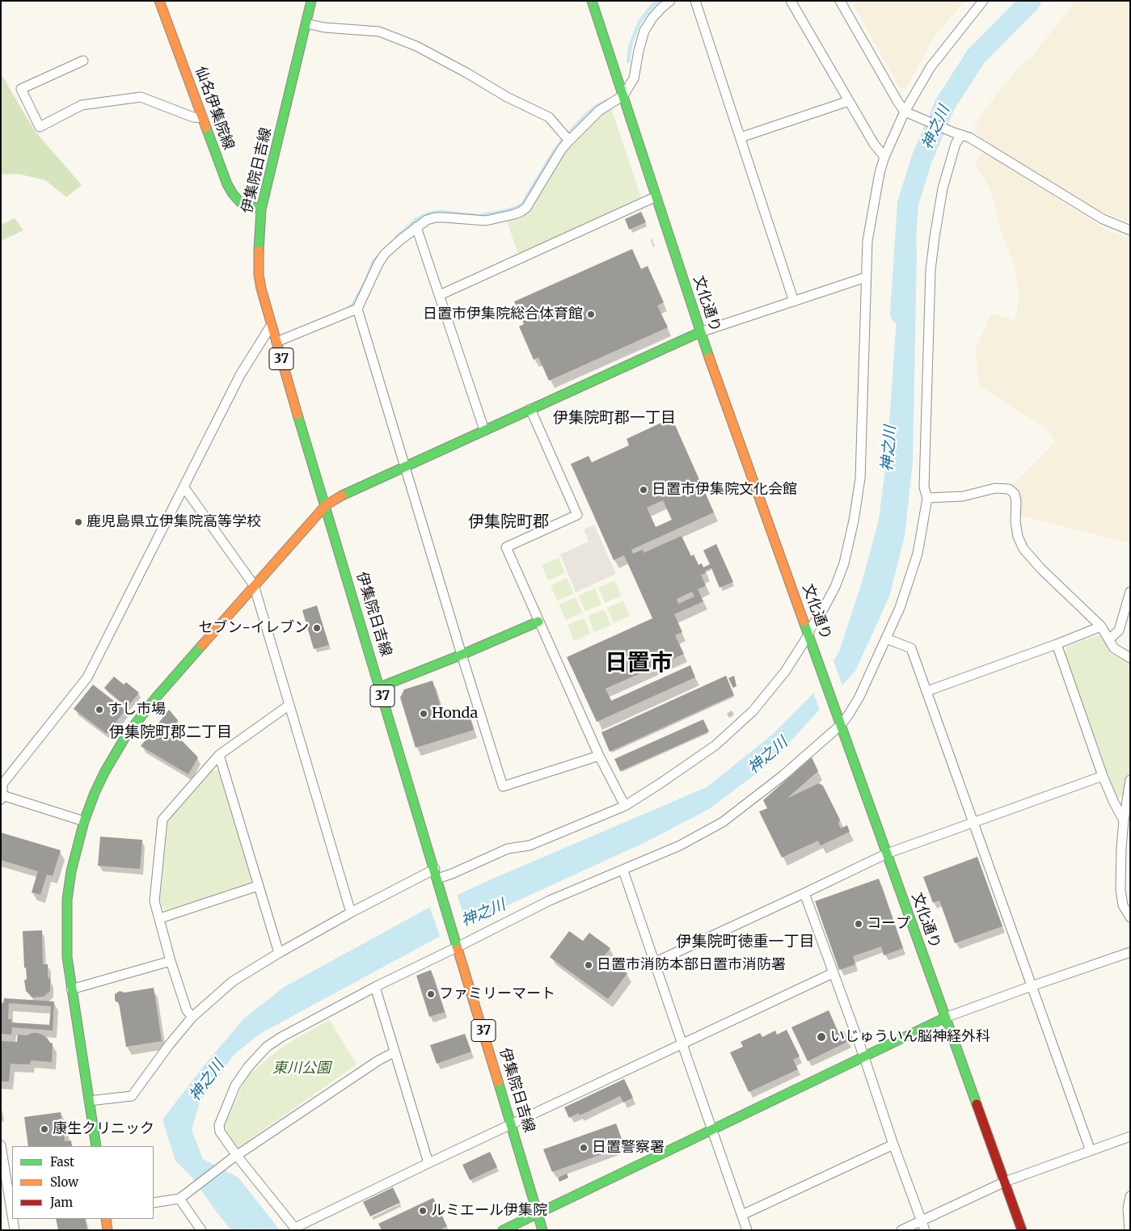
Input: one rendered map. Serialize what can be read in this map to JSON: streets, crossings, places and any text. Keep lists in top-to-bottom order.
{
  "streets": {
    "street": [
      "仙名伊集院線",
      "伊集院日吉線",
      "文化通り",
      "37"
    ]
  },
  "crossings": [
    ["仙名伊集院線", "伊集院日吉線"]
  ],
  "districts": [
    "伊集院町郡一丁目",
    "伊集院町郡",
    "日置市",
    "伊集院町郡二丁目",
    "伊集院町徳重一丁目"
  ],
  "water": ["神之川"],
  "parks": ["東川公園"],
  "places": [
    "日置市伊集院総合体育館",
    "日置市伊集院文化会館",
    "鹿児島県立伊集院高等学校",
    "セブン-イレブン",
    "すし市場",
    "Honda",
    "コープ",
    "日置市消防本部日置市消防署",
    "ファミリーマート",
    "いじゅういん脳神経外科",
    "康⽣クリニック",
    "日置警察署",
    "ルミエール伊集院"
  ],
  "legend": ["Fast", "Slow", "Jam"]
}
